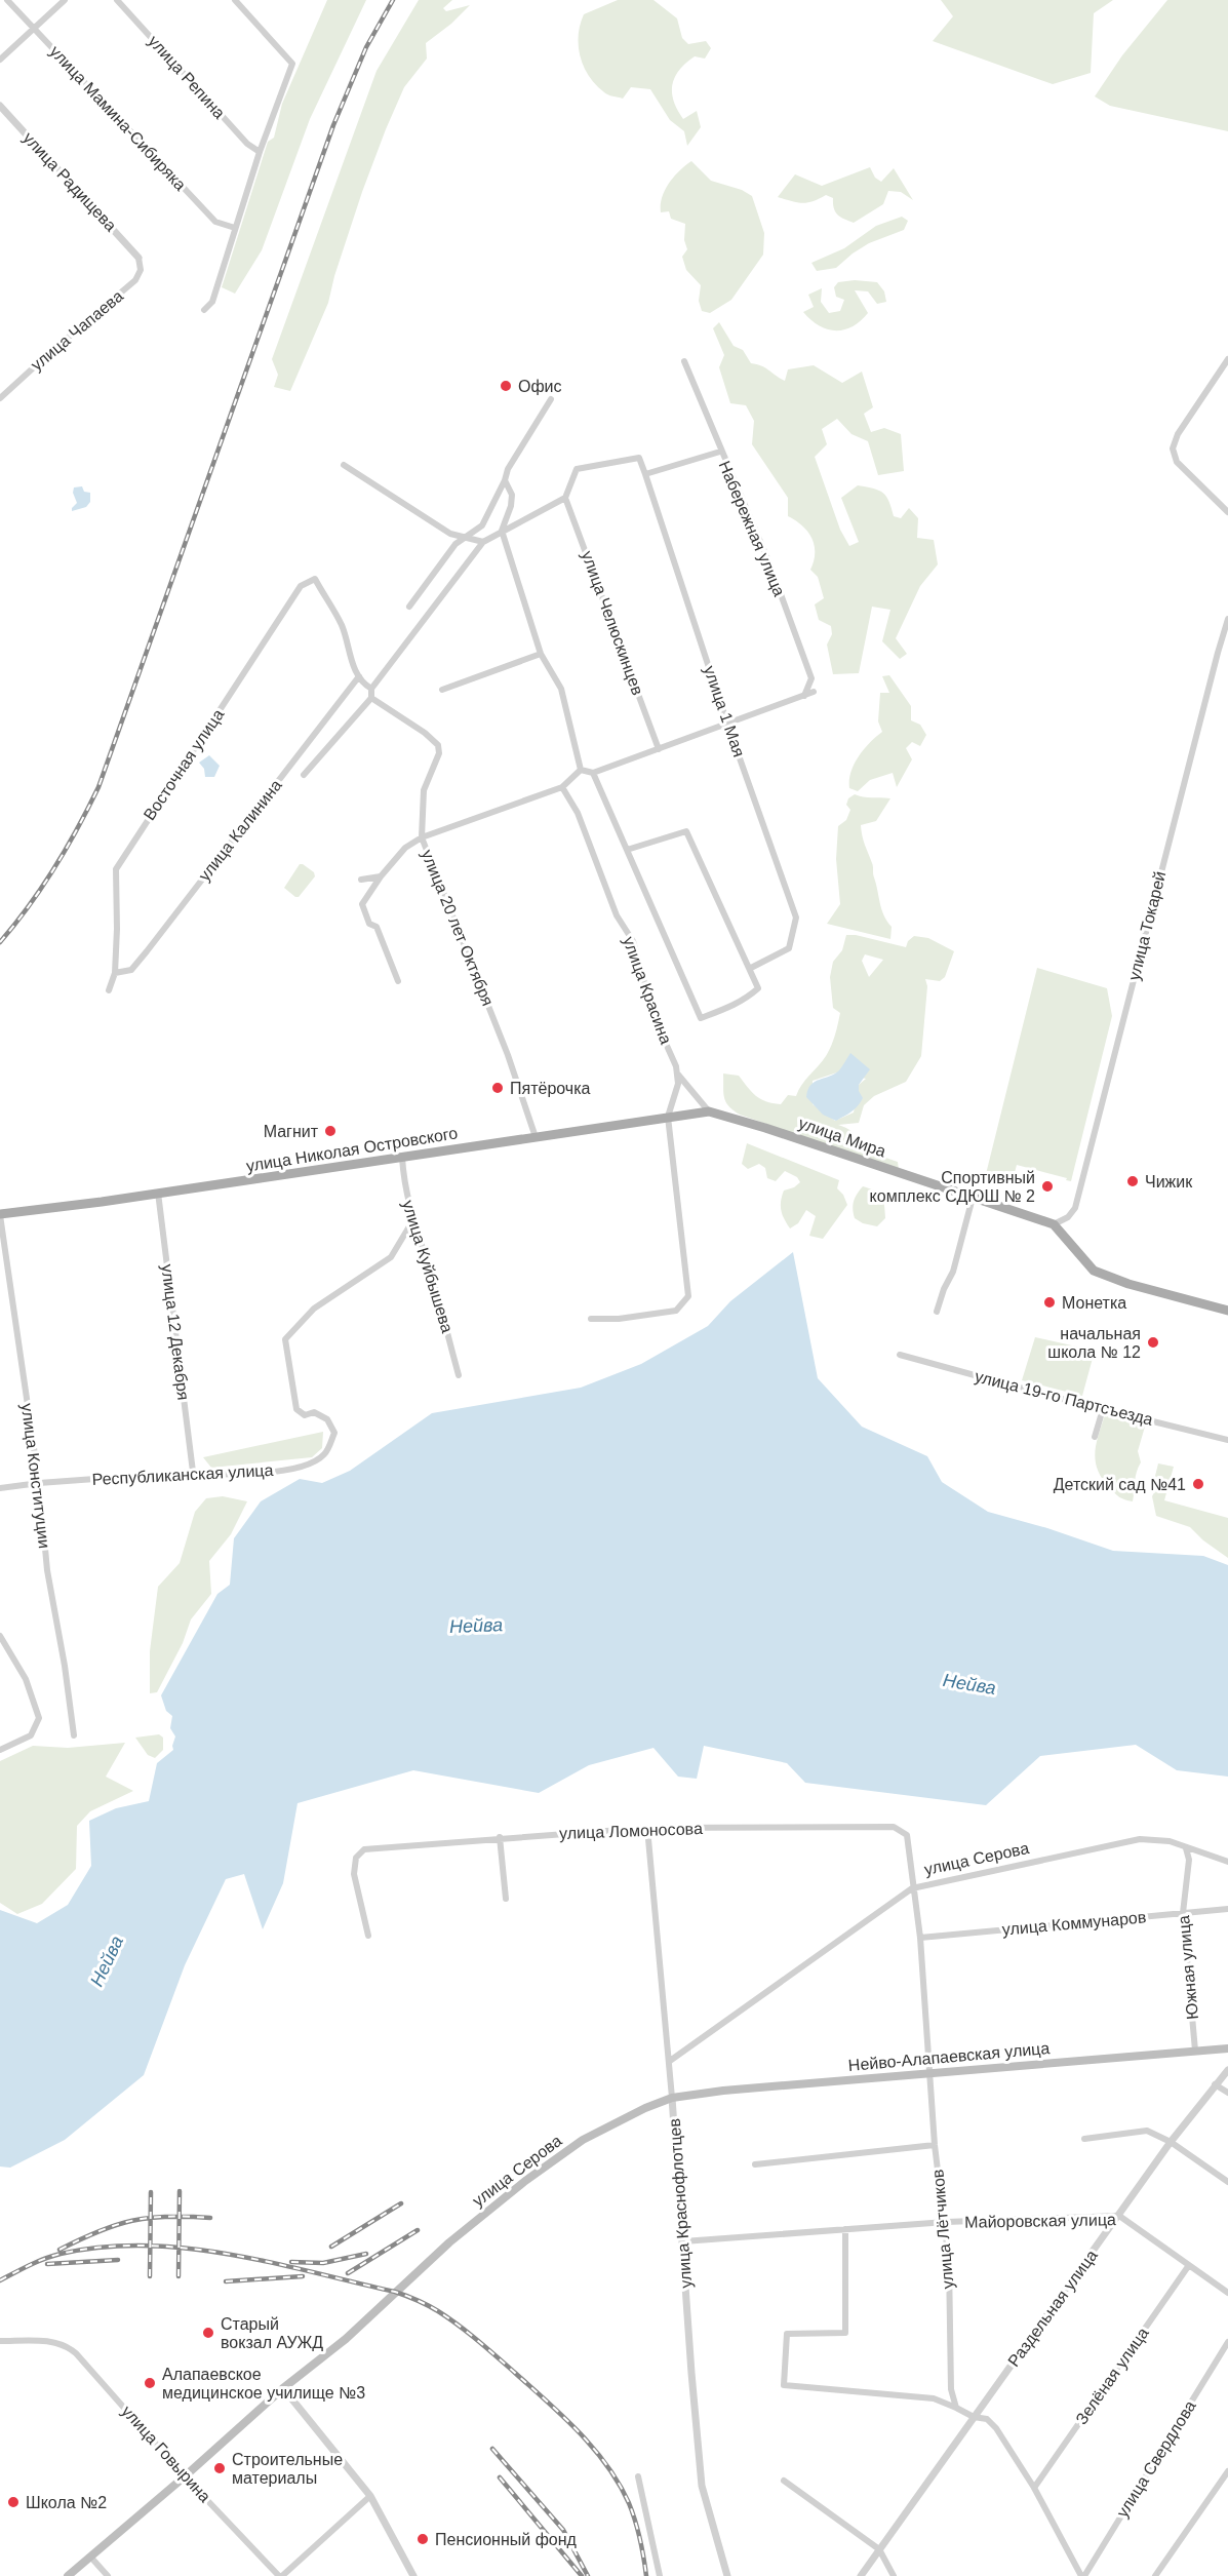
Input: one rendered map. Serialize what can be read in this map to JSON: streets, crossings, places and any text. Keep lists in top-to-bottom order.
{
  "streets": {
    "main road": [
      "улица Мира",
      "улица Николая Островского",
      "улица Серова",
      "Нейво-Алапаевская улица"
    ],
    "street": [
      "улица Репина",
      "улица Мамина-Сибиряка",
      "улица Радищева",
      "улица Чапаева",
      "Набережная улица",
      "улица Челюскинцев",
      "улица 1 Мая",
      "Восточная улица",
      "улица Калинина",
      "улица Токарей",
      "улица 20 лет Октября",
      "улица Красина",
      "улица Куйбышева",
      "улица 12 Декабря",
      "улица 19-го Партсъезда",
      "Республиканская улица",
      "улица Конституции",
      "улица Ломоносова",
      "улица Коммунаров",
      "Южная улица",
      "улица Краснофлотцев",
      "Майоровская улица",
      "улица Лётчиков",
      "Раздельная улица",
      "Зелёная улица",
      "улица Говырина",
      "улица Свердлова"
    ]
  },
  "crossings": [
    ["улица Радищева", "улица Чапаева"],
    ["улица 1 Мая", "улица Красина"],
    ["Восточная улица", "улица Калинина"],
    ["улица Калинина", "улица 20 лет Октября"],
    ["улица Токарей", "улица Мира"],
    ["улица 20 лет Октября", "улица Николая Островского"],
    ["улица Красина", "улица Николая Островского"],
    ["улица Мира", "улица Николая Островского"],
    ["улица Николая Островского", "улица Куйбышева"],
    ["улица Николая Островского", "улица 12 Декабря"],
    ["улица Николая Островского", "улица Конституции"],
    ["улица Куйбышева", "Республиканская улица"],
    ["улица 12 Декабря", "Республиканская улица"],
    ["Республиканская улица", "улица Конституции"],
    ["улица Ломоносова", "улица Краснофлотцев"],
    ["улица Ломоносова", "улица Лётчиков"],
    ["улица Серова", "Южная улица"],
    ["улица Серова", "Нейво-Алапаевская улица"],
    ["улица Серова", "улица Краснофлотцев"],
    ["улица Серова", "улица Лётчиков"],
    ["улица Серова", "улица Говырина"],
    ["улица Коммунаров", "Южная улица"],
    ["улица Коммунаров", "улица Лётчиков"],
    ["Нейво-Алапаевская улица", "улица Краснофлотцев"],
    ["Нейво-Алапаевская улица", "улица Лётчиков"],
    ["улица Краснофлотцев", "Майоровская улица"],
    ["Майоровская улица", "улица Лётчиков"],
    ["Майоровская улица", "Раздельная улица"],
    ["Майоровская улица", "Зелёная улица"]
  ],
  "water": ["Нейва"],
  "places": [
    "Офис",
    "Пятёрочка",
    "Магнит",
    "Чижик",
    "Спортивный комплекс СДЮШ № 2",
    "Монетка",
    "начальная школа № 12",
    "Детский сад №41",
    "Старый вокзал АУЖД",
    "Алапаевское медицинское училище №3",
    "Строительные материалы",
    "Школа №2",
    "Пенсионный фонд"
  ]
}
